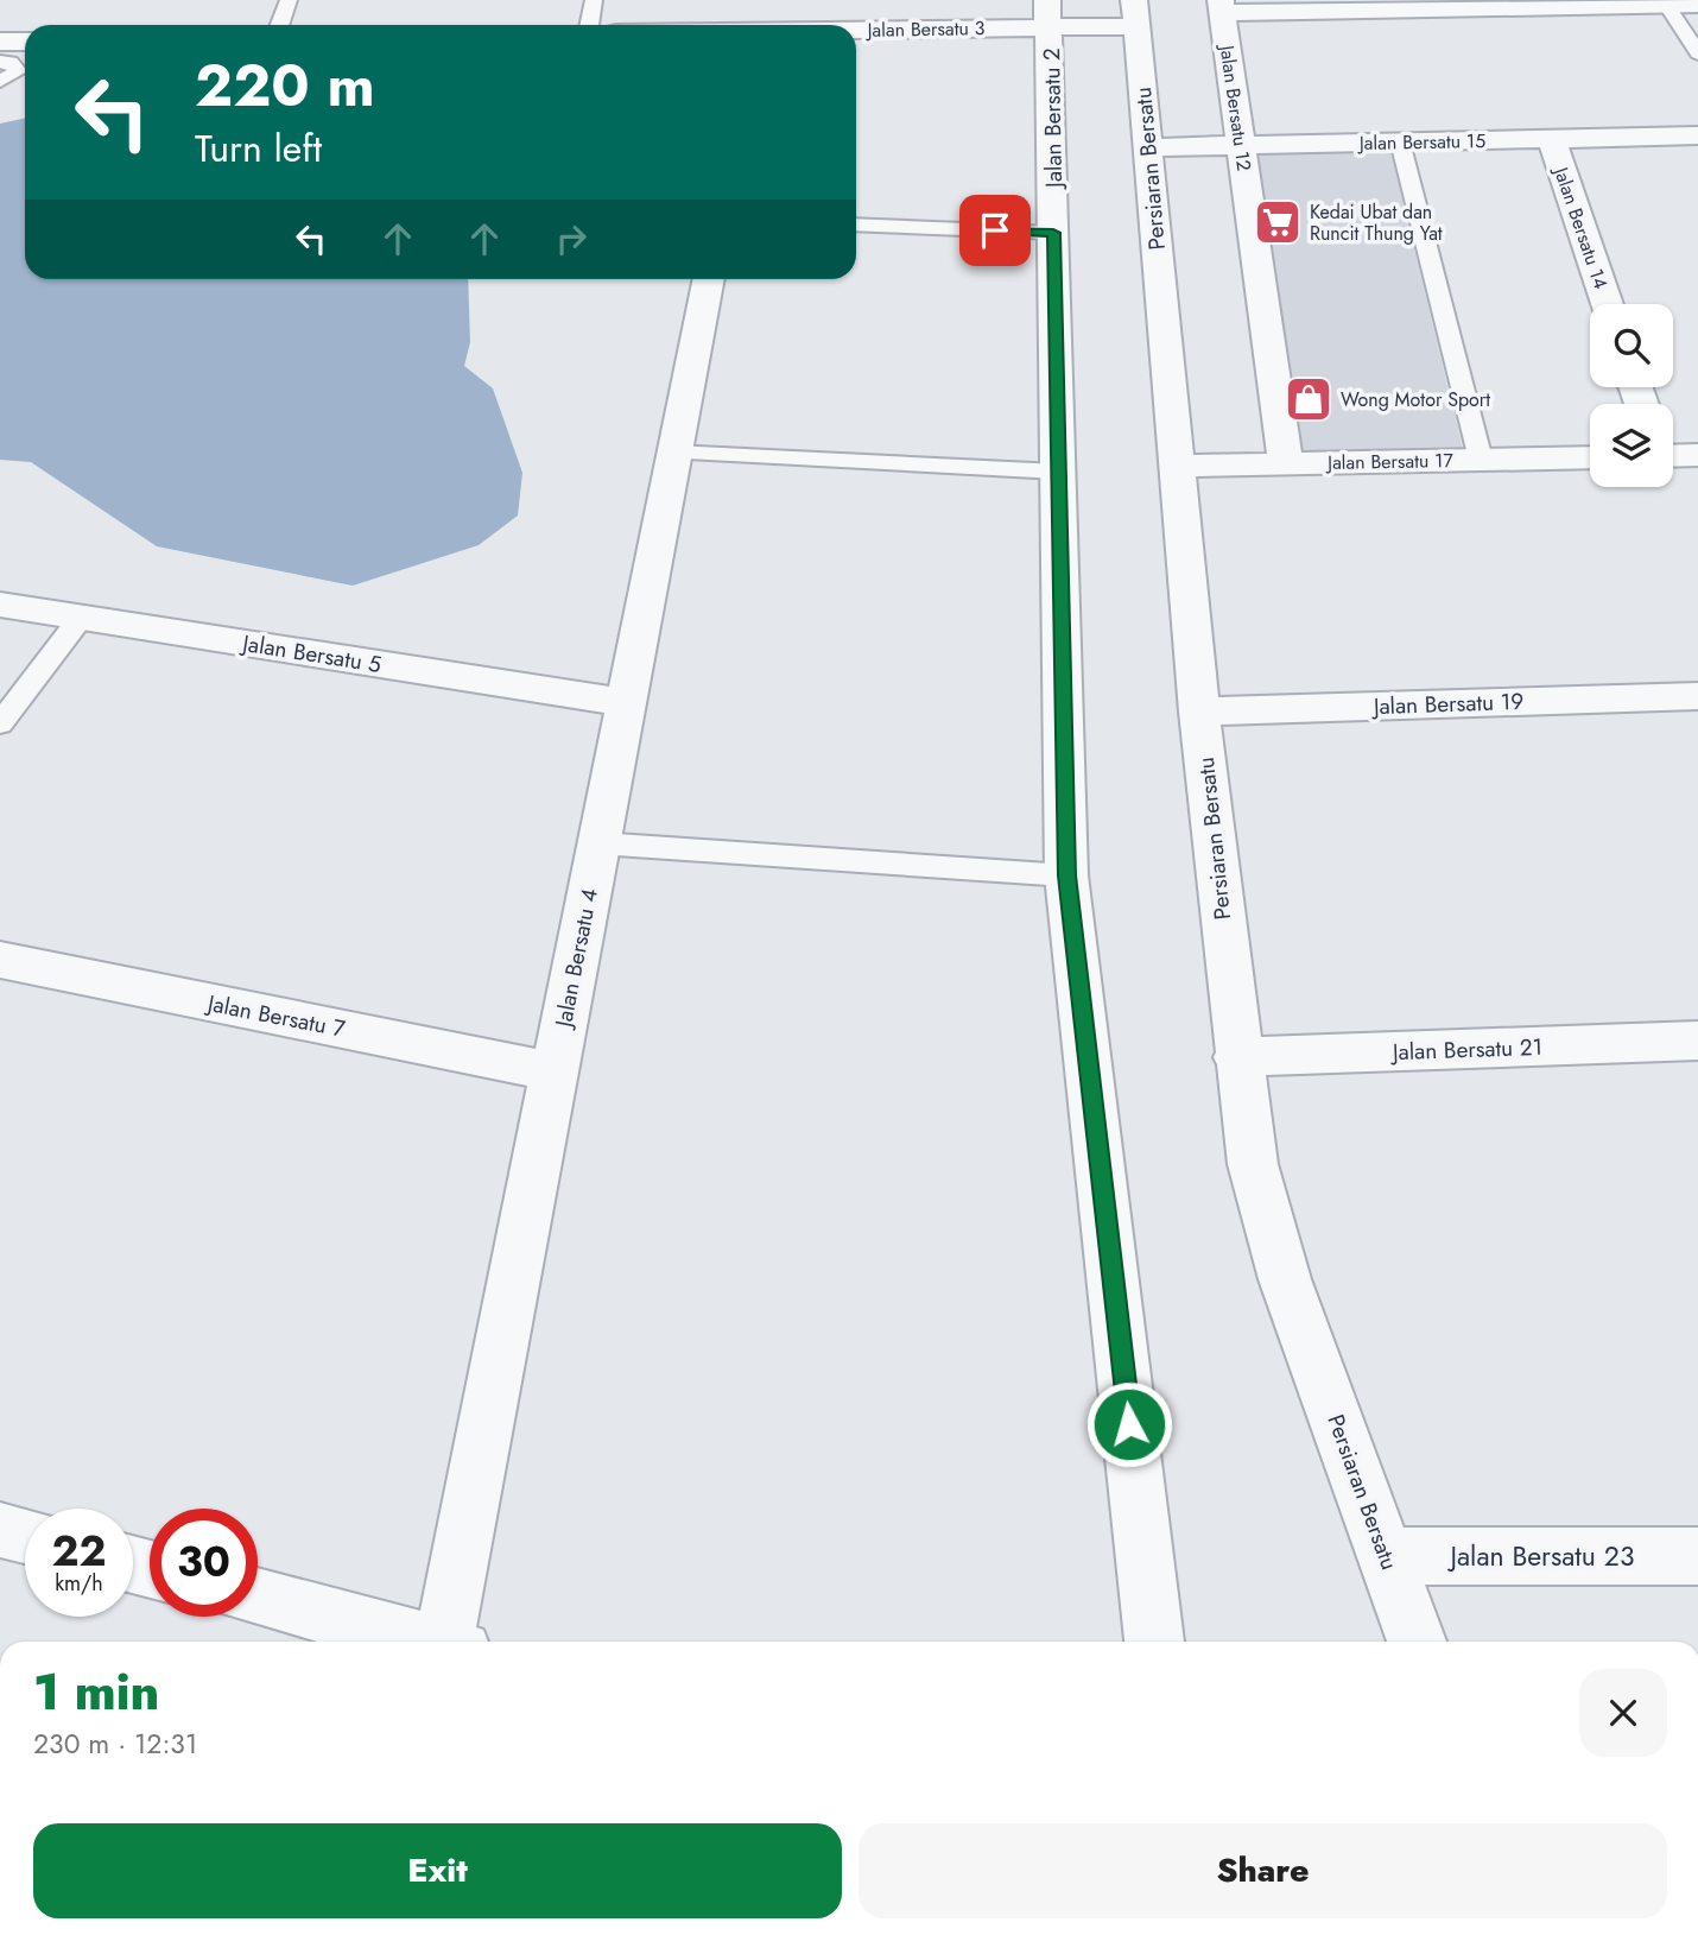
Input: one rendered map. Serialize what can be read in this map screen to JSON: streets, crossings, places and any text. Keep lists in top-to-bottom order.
{
  "streets": {
    "street": [
      "Jalan Bersatu 3",
      "Jalan Bersatu 12",
      "Jalan Bersatu 2",
      "Jalan Bersatu 15",
      "Persiaran Bersatu",
      "Jalan Bersatu 14",
      "Jalan Bersatu 17",
      "Jalan Bersatu 5",
      "Jalan Bersatu 19",
      "Jalan Bersatu 4",
      "Jalan Bersatu 7",
      "Jalan Bersatu 21",
      "Jalan Bersatu 23"
    ]
  },
  "crossings": [
    ["Jalan Bersatu 3", "Jalan Bersatu 2"],
    ["Jalan Bersatu 3", "Persiaran Bersatu"],
    ["Jalan Bersatu 12", "Jalan Bersatu 15"],
    ["Jalan Bersatu 12", "Jalan Bersatu 17"],
    ["Jalan Bersatu 15", "Persiaran Bersatu"],
    ["Jalan Bersatu 15", "Jalan Bersatu 14"],
    ["Persiaran Bersatu", "Jalan Bersatu 17"],
    ["Persiaran Bersatu", "Jalan Bersatu 19"],
    ["Persiaran Bersatu", "Jalan Bersatu 21"],
    ["Persiaran Bersatu", "Jalan Bersatu 23"],
    ["Jalan Bersatu 5", "Jalan Bersatu 4"],
    ["Jalan Bersatu 4", "Jalan Bersatu 7"]
  ],
  "places": {
    "supermarket": ["Kedai Ubat dan Runcit Thung Yat"],
    "shop": ["Wong Motor Sport"]
  },
  "page": {
    "turn": ["220 m", "Turn left"],
    "speed": "22 km/h",
    "limit": "30",
    "heading": ["1 min", "230 m · 12:31"],
    "buttons": ["Exit", "Share"]
  }
}
